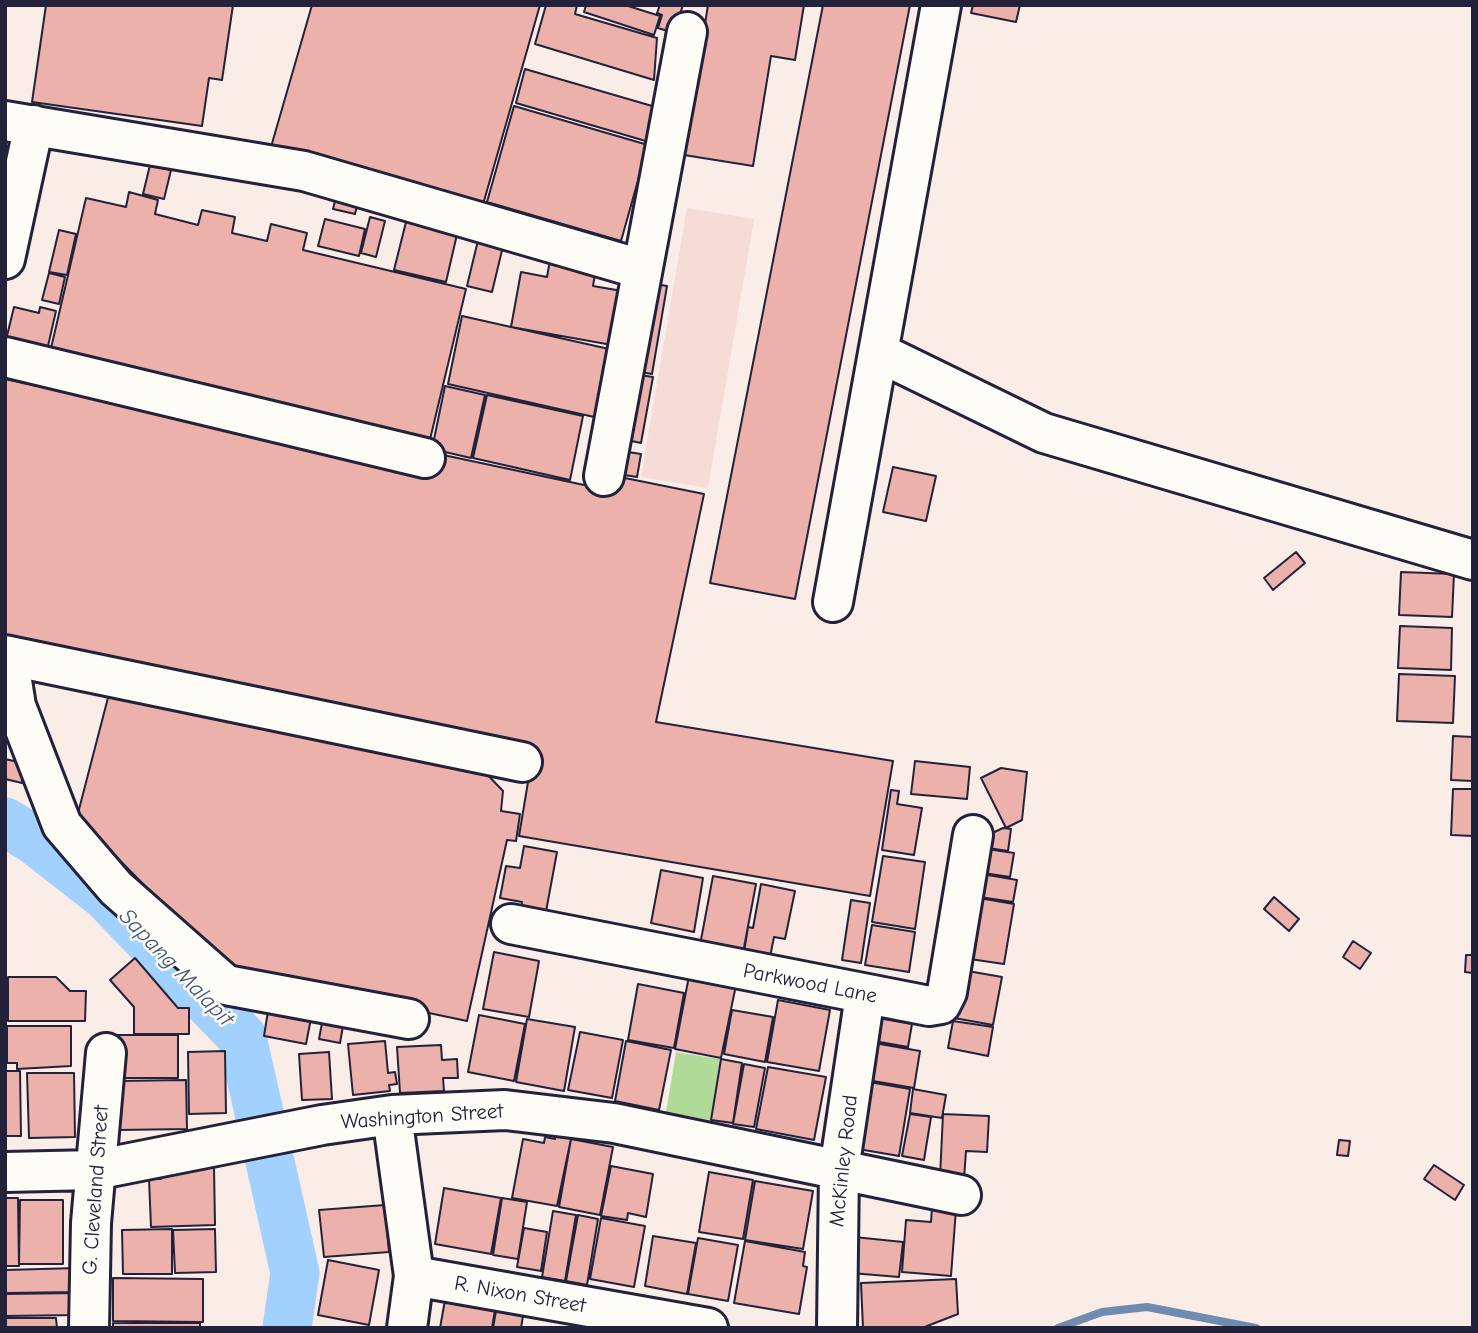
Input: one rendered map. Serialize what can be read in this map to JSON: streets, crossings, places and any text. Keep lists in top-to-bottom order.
{
  "streets": {
    "street": [
      "Parkwood Lane",
      "Washington Street",
      "McKinley Road",
      "G. Cleveland Street",
      "R. Nixon Street"
    ]
  },
  "crossings": [
    ["Parkwood Lane", "McKinley Road"],
    ["Washington Street", "McKinley Road"],
    ["Washington Street", "G. Cleveland Street"]
  ],
  "water": ["Sapang Malapit"]
}
